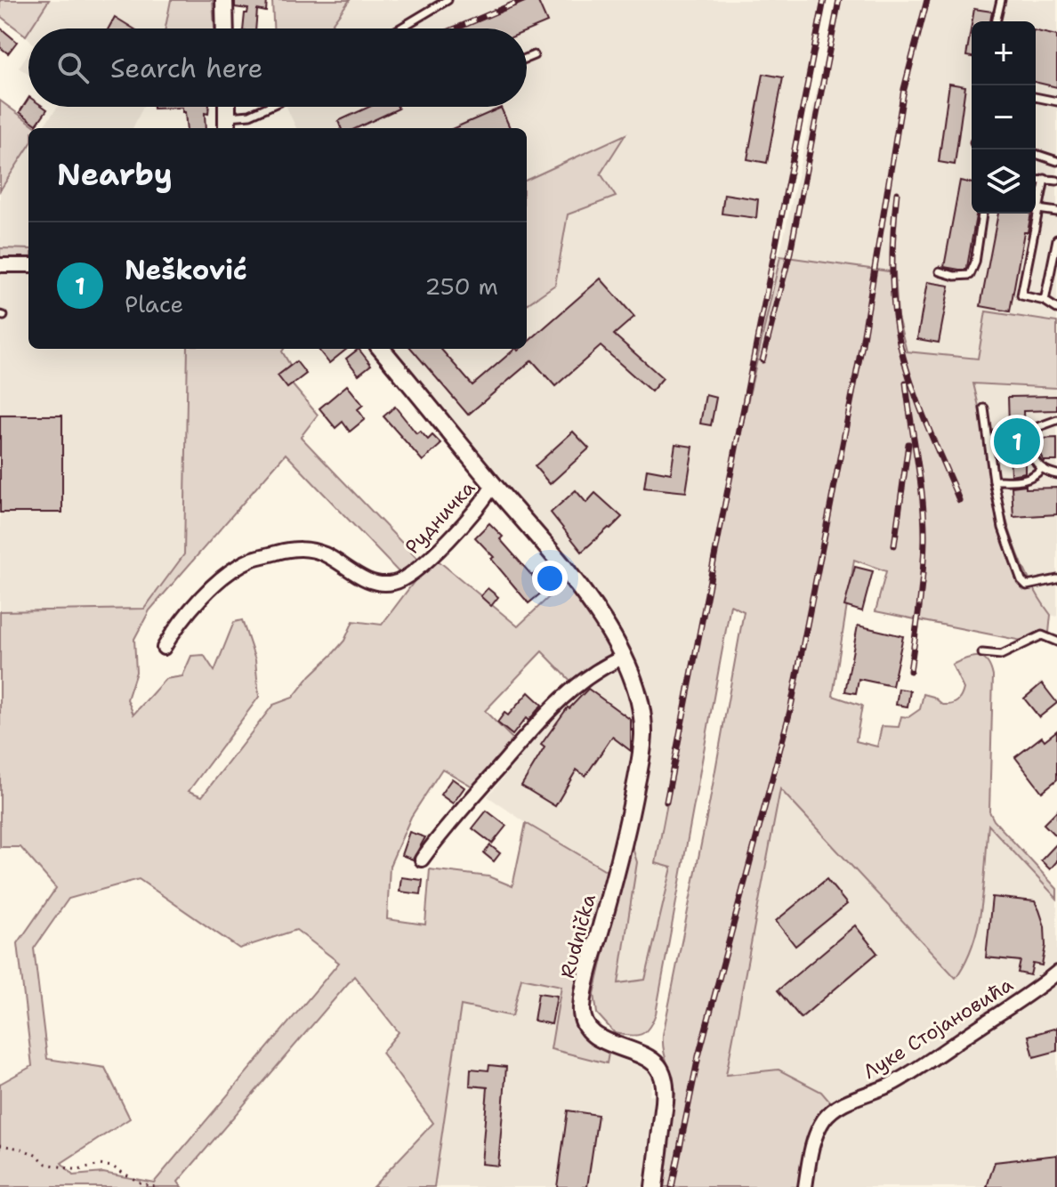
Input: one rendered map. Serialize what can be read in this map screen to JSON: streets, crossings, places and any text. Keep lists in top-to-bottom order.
{
  "streets": {
    "street": ["Рудничка", "Rudnička", "Луке Стојановића"]
  },
  "crossings": [
    ["Рудничка", "Rudnička"]
  ],
  "page": {
    "map_buttons": ["+", "−"],
    "search": "Search here",
    "heading": "Nearby",
    "list": [
      {
        "mark": "1",
        "name": "Nešković",
        "note": "Place",
        "value": "250 m"
      }
    ],
    "pins": "1"
  }
}
